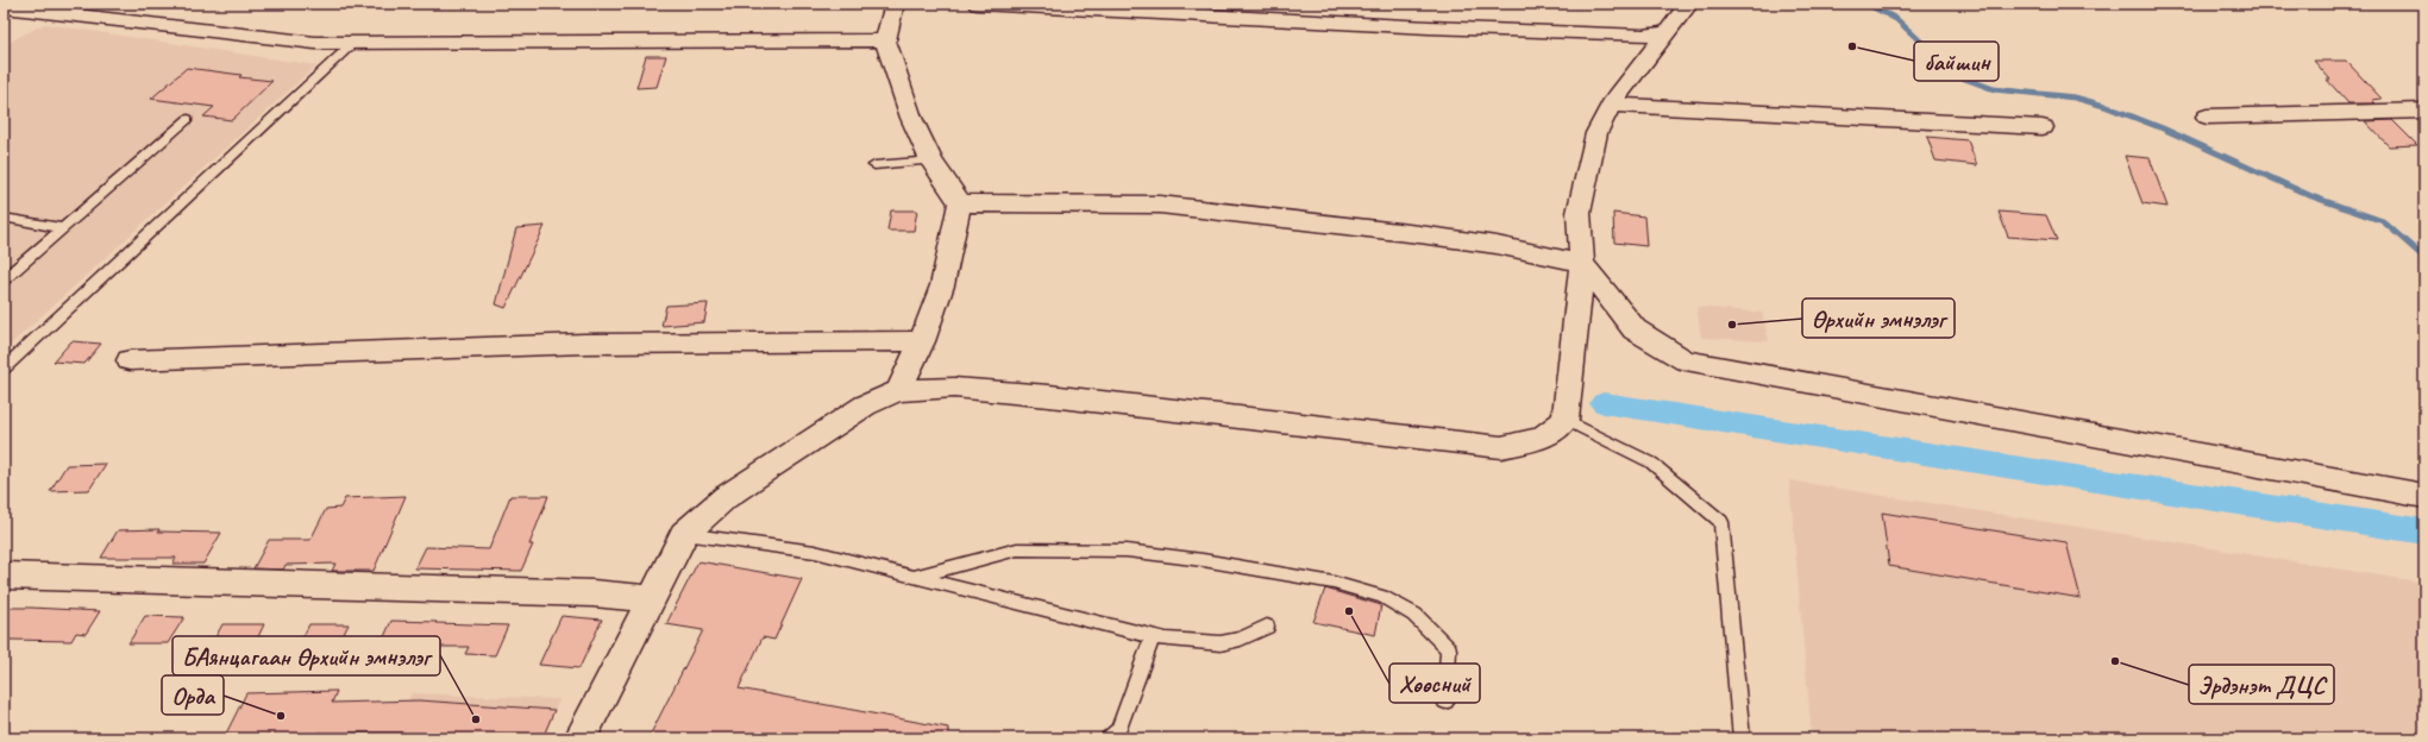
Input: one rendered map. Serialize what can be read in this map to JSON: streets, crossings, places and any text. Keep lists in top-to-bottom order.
{
  "places": [
    "байшин",
    "Өрхийн эмнэлэг",
    "Хөөсний",
    "Эрдэнэт ДЦС",
    "Орда",
    "БАянцагаан Өрхийн эмнэлэг"
  ]
}
